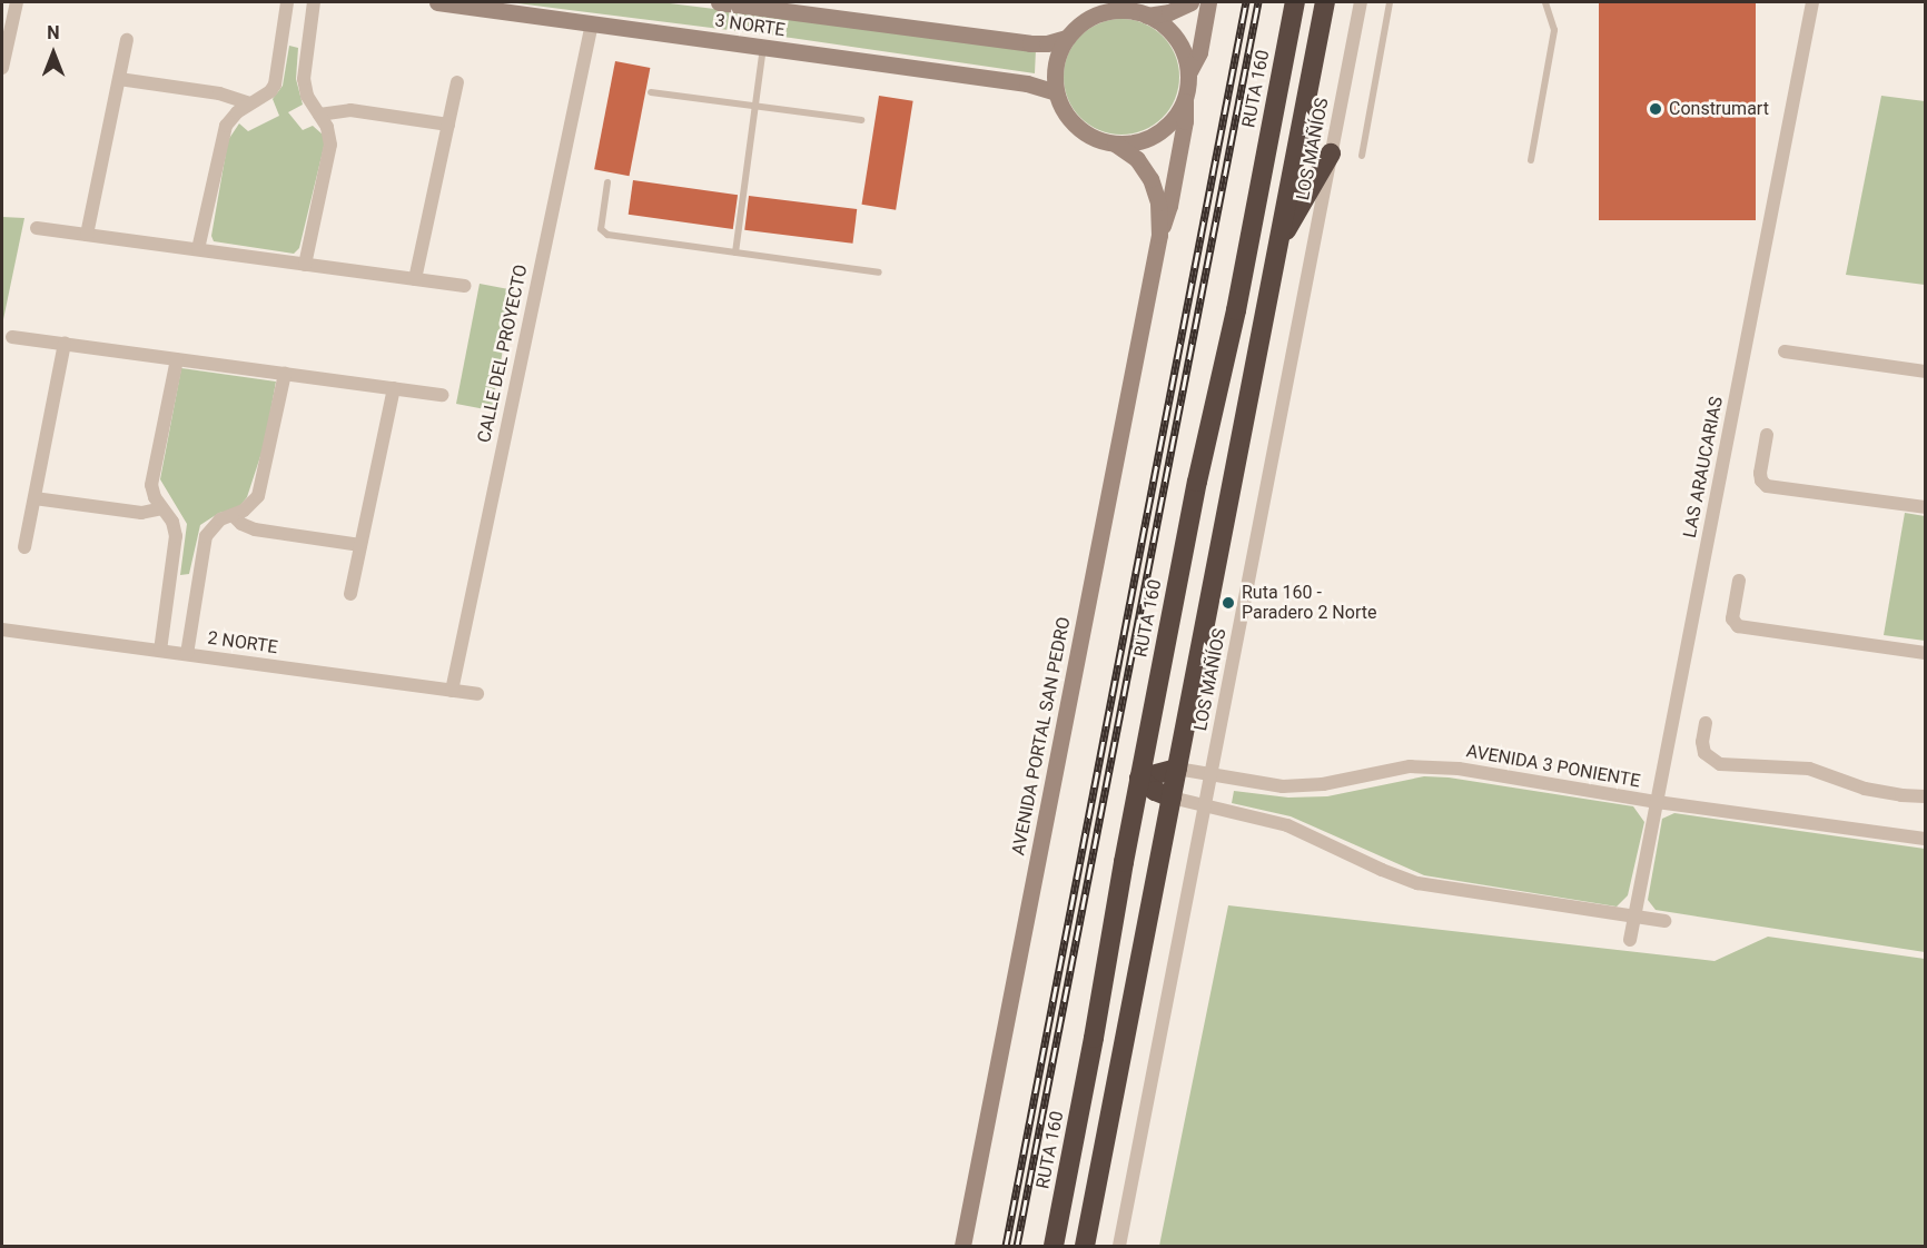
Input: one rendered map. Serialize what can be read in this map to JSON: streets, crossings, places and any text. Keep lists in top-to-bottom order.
{
  "streets": {
    "highway": ["RUTA 160"],
    "street": [
      "3 NORTE",
      "LOS MAÑÍOS",
      "CALLE DEL PROYECTO",
      "LAS ARAUCARIAS",
      "2 NORTE",
      "AVENIDA PORTAL SAN PEDRO",
      "AVENIDA 3 PONIENTE"
    ]
  },
  "crossings": [
    ["3 NORTE", "CALLE DEL PROYECTO"],
    ["3 NORTE", "AVENIDA PORTAL SAN PEDRO"],
    ["LOS MAÑÍOS", "AVENIDA 3 PONIENTE"],
    ["CALLE DEL PROYECTO", "2 NORTE"],
    ["LAS ARAUCARIAS", "AVENIDA 3 PONIENTE"]
  ],
  "places": ["Construmart", "Ruta 160 - Paradero 2 Norte"],
  "north": "top"
}
